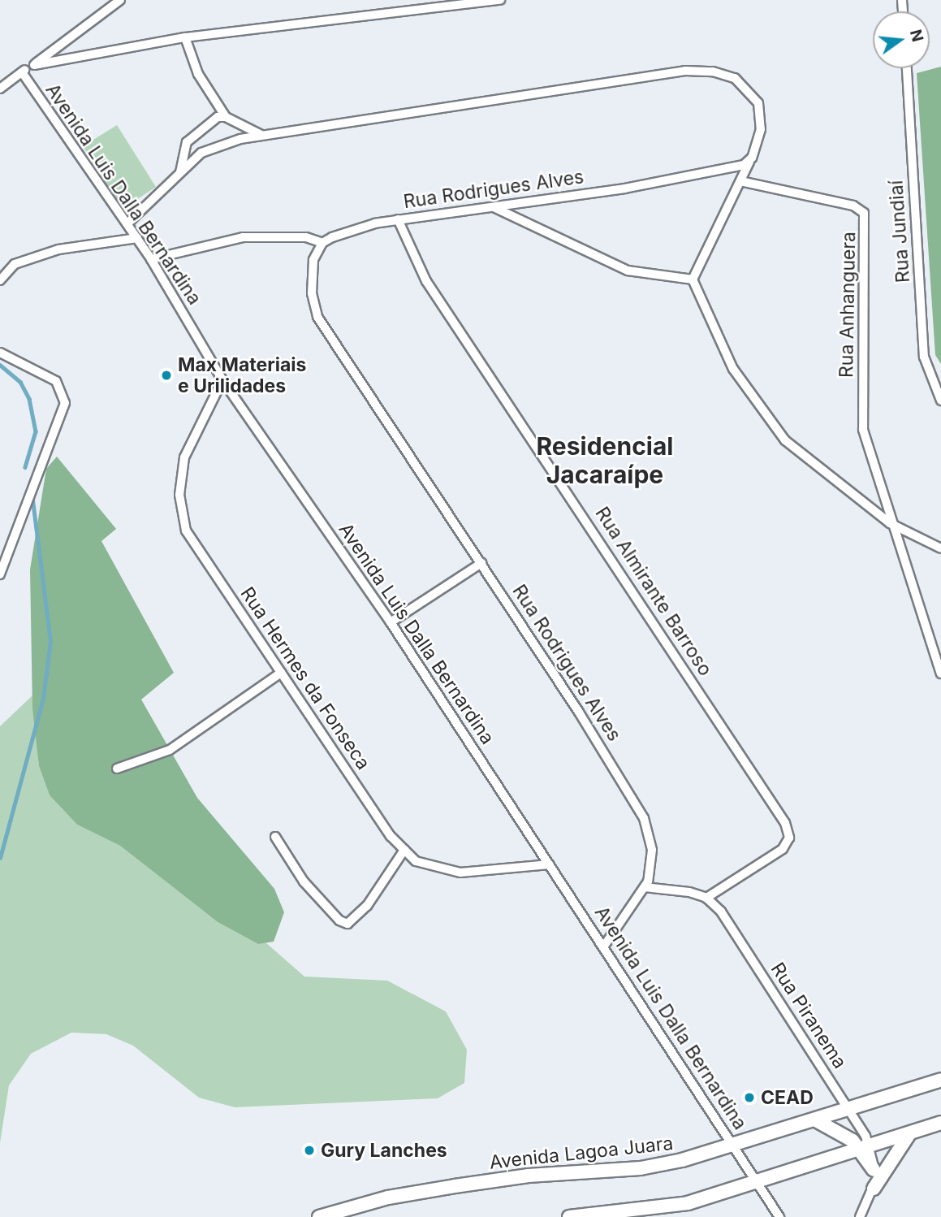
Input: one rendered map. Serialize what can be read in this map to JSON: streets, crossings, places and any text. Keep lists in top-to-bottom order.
{
  "streets": {
    "main road": ["Avenida Lagoa Juara"],
    "street": [
      "Rua Rodrigues Alves",
      "Avenida Luis Dalla Bernardina",
      "Rua Jundiaí",
      "Rua Anhanguera",
      "Rua Almirante Barroso",
      "Rua Hermes da Fonseca",
      "Rua Piranema"
    ]
  },
  "crossings": [
    ["Rua Rodrigues Alves", "Avenida Luis Dalla Bernardina"],
    ["Rua Rodrigues Alves", "Rua Almirante Barroso"],
    ["Avenida Luis Dalla Bernardina", "Rua Hermes da Fonseca"],
    ["Avenida Luis Dalla Bernardina", "Avenida Lagoa Juara"],
    ["Rua Almirante Barroso", "Rua Piranema"],
    ["Rua Piranema", "Avenida Lagoa Juara"]
  ],
  "districts": ["Residencial Jacaraípe"],
  "places": ["Max Materiais e Urilidades", "CEAD", "Gury Lanches"],
  "north": "right"
}
